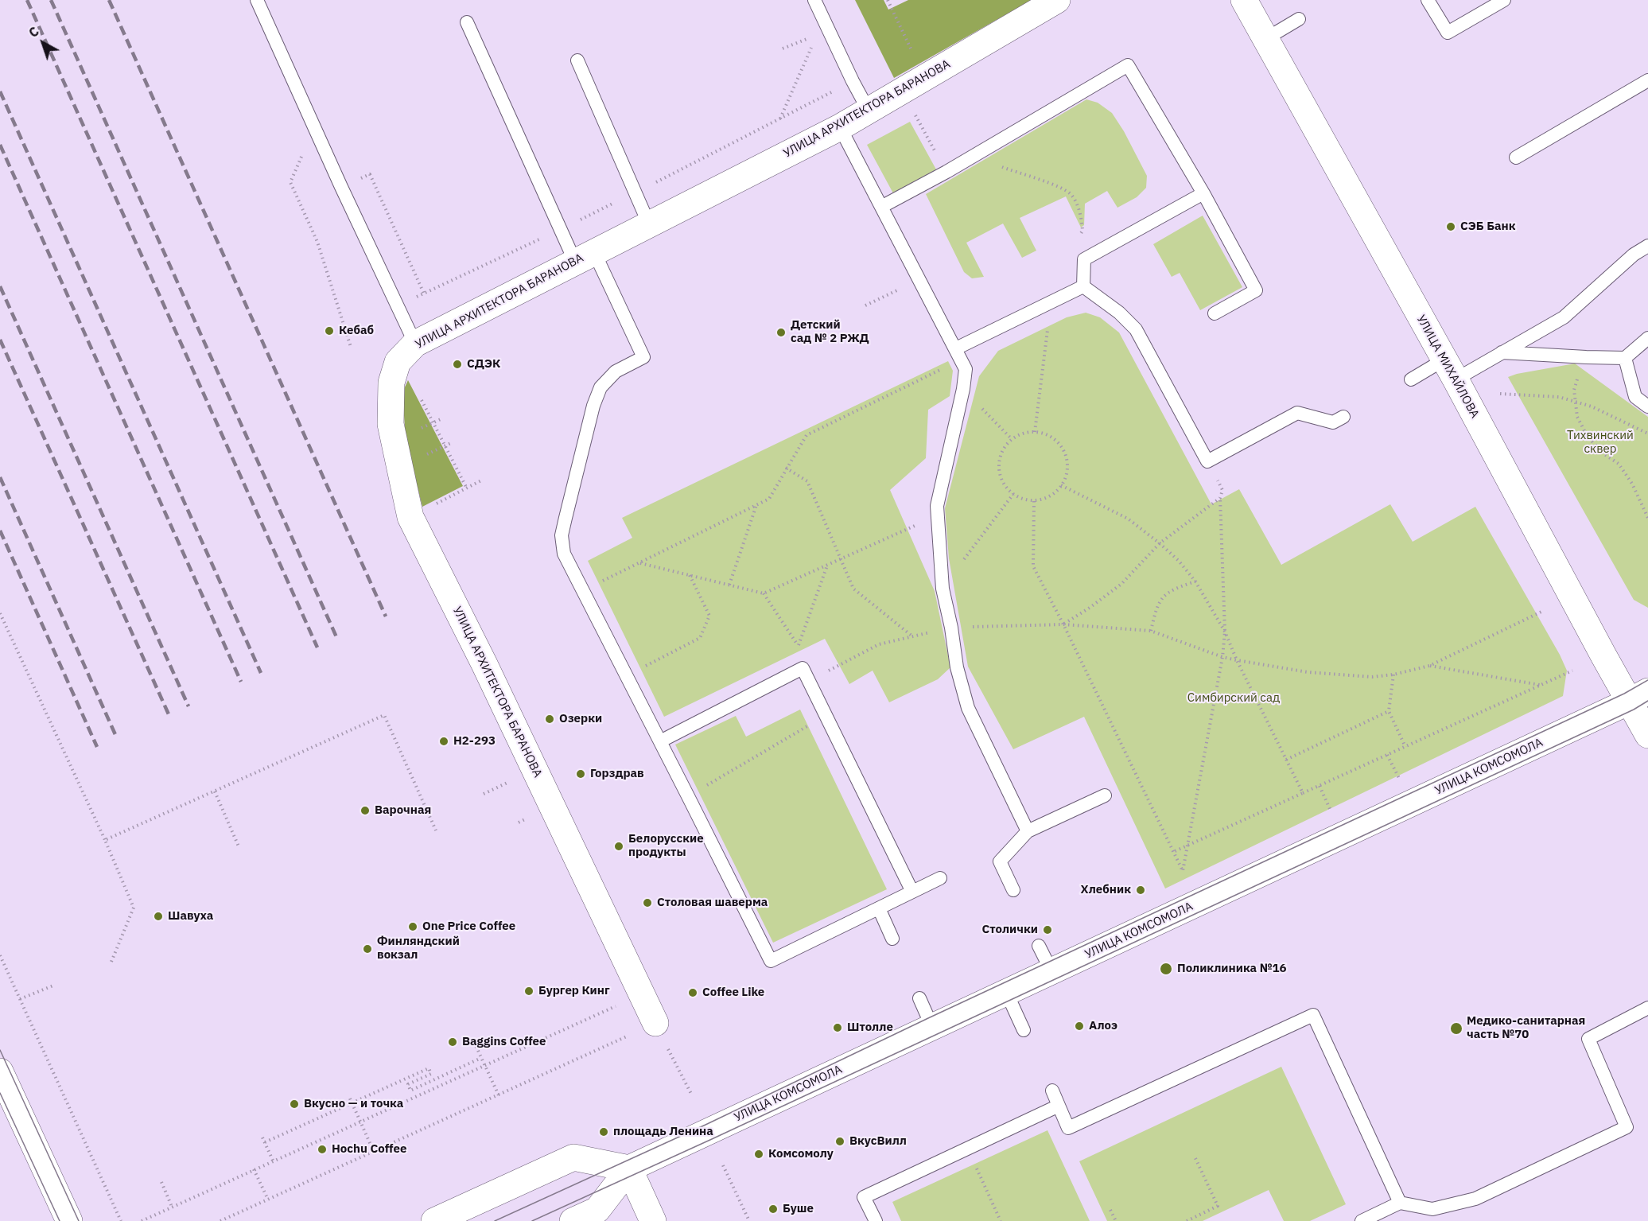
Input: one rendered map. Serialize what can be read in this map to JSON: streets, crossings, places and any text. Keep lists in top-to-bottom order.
{
  "streets": {
    "street": ["УЛИЦА АРХИТЕКТОРА БАРАНОВА", "УЛИЦА МИХАЙЛОВА", "УЛИЦА КОМСОМОЛА"]
  },
  "crossings": [
    ["УЛИЦА МИХАЙЛОВА", "УЛИЦА КОМСОМОЛА"]
  ],
  "parks": ["Тихвинский сквер", "Симбирский сад"],
  "places": [
    "СЭБ Банк",
    "Кебаб",
    "Детский сад № 2 РЖД",
    "СДЭК",
    "Озерки",
    "H2-293",
    "Горздрав",
    "Варочная",
    "Белорусские продукты",
    "Хлебник",
    "Столовая шаверма",
    "Шавуха",
    "One Price Coffee",
    "Столички",
    "Финляндский вокзал",
    "Поликлиника №16",
    "Бургер Кинг",
    "Coffee Like",
    "Алоэ",
    "Штолле",
    "Медико-санитарная часть №70",
    "Baggins Coffee",
    "Вкусно — и точка",
    "площадь Ленина",
    "ВкусВилл",
    "Hochu Coffee",
    "Комсомолу",
    "Буше"
  ],
  "north": "top left"
}
